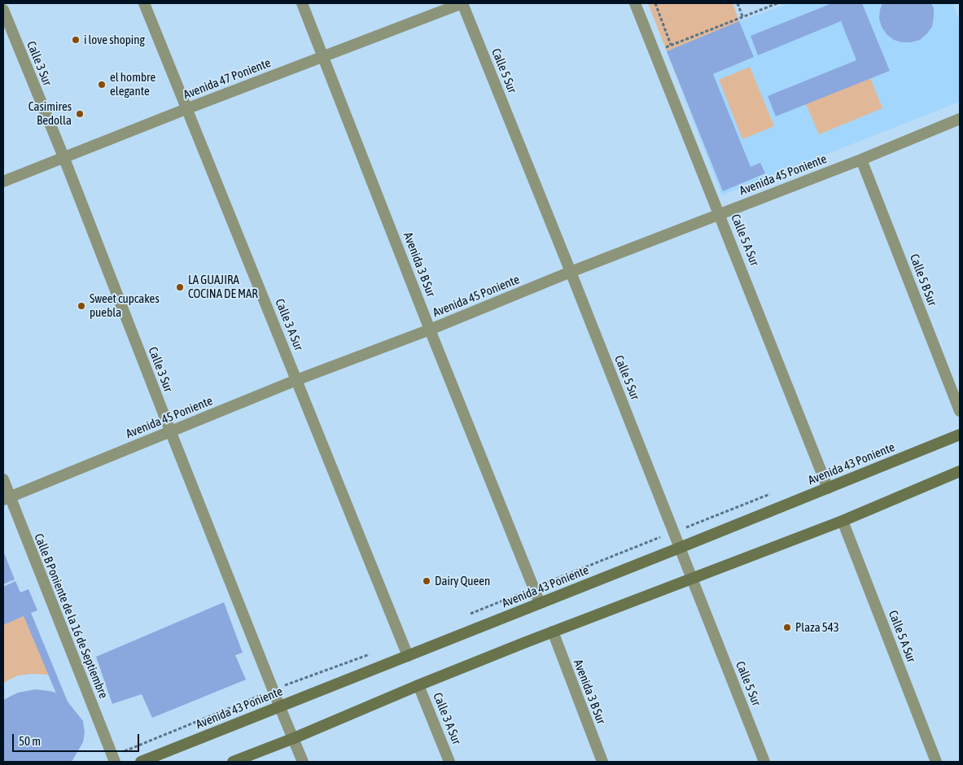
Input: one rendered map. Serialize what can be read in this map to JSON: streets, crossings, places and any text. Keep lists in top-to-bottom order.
{
  "streets": {
    "main road": ["Avenida 43 Poniente"],
    "street": [
      "Calle 3 Sur",
      "Calle 5 Sur",
      "Avenida 47 Poniente",
      "Avenida 45 Poniente",
      "Calle 5 A Sur",
      "Avenida 3 B Sur",
      "Calle 5 B Sur",
      "Calle 3 A Sur",
      "Calle B Poniente de la 16 de Septiembre"
    ]
  },
  "crossings": [
    ["Calle 3 Sur", "Avenida 47 Poniente"],
    ["Calle 3 Sur", "Avenida 45 Poniente"],
    ["Calle 3 Sur", "Avenida 43 Poniente"],
    ["Calle 5 Sur", "Avenida 47 Poniente"],
    ["Calle 5 Sur", "Avenida 45 Poniente"],
    ["Calle 5 Sur", "Avenida 43 Poniente"],
    ["Avenida 47 Poniente", "Avenida 3 B Sur"],
    ["Avenida 47 Poniente", "Calle 3 A Sur"],
    ["Avenida 45 Poniente", "Calle 5 A Sur"],
    ["Avenida 45 Poniente", "Avenida 3 B Sur"],
    ["Avenida 45 Poniente", "Calle 5 B Sur"],
    ["Avenida 45 Poniente", "Calle 3 A Sur"],
    ["Avenida 45 Poniente", "Calle B Poniente de la 16 de Septiembre"],
    ["Calle 5 A Sur", "Avenida 43 Poniente"],
    ["Avenida 3 B Sur", "Avenida 43 Poniente"],
    ["Calle 3 A Sur", "Avenida 43 Poniente"]
  ],
  "places": [
    "i love shoping",
    "el hombre elegante",
    "Casimires Bedolla",
    "LA GUAJIRA COCINA DE MAR",
    "Sweet cupcakes puebla",
    "Dairy Queen",
    "Plaza 543"
  ],
  "scale_bar": "50 m"
}
